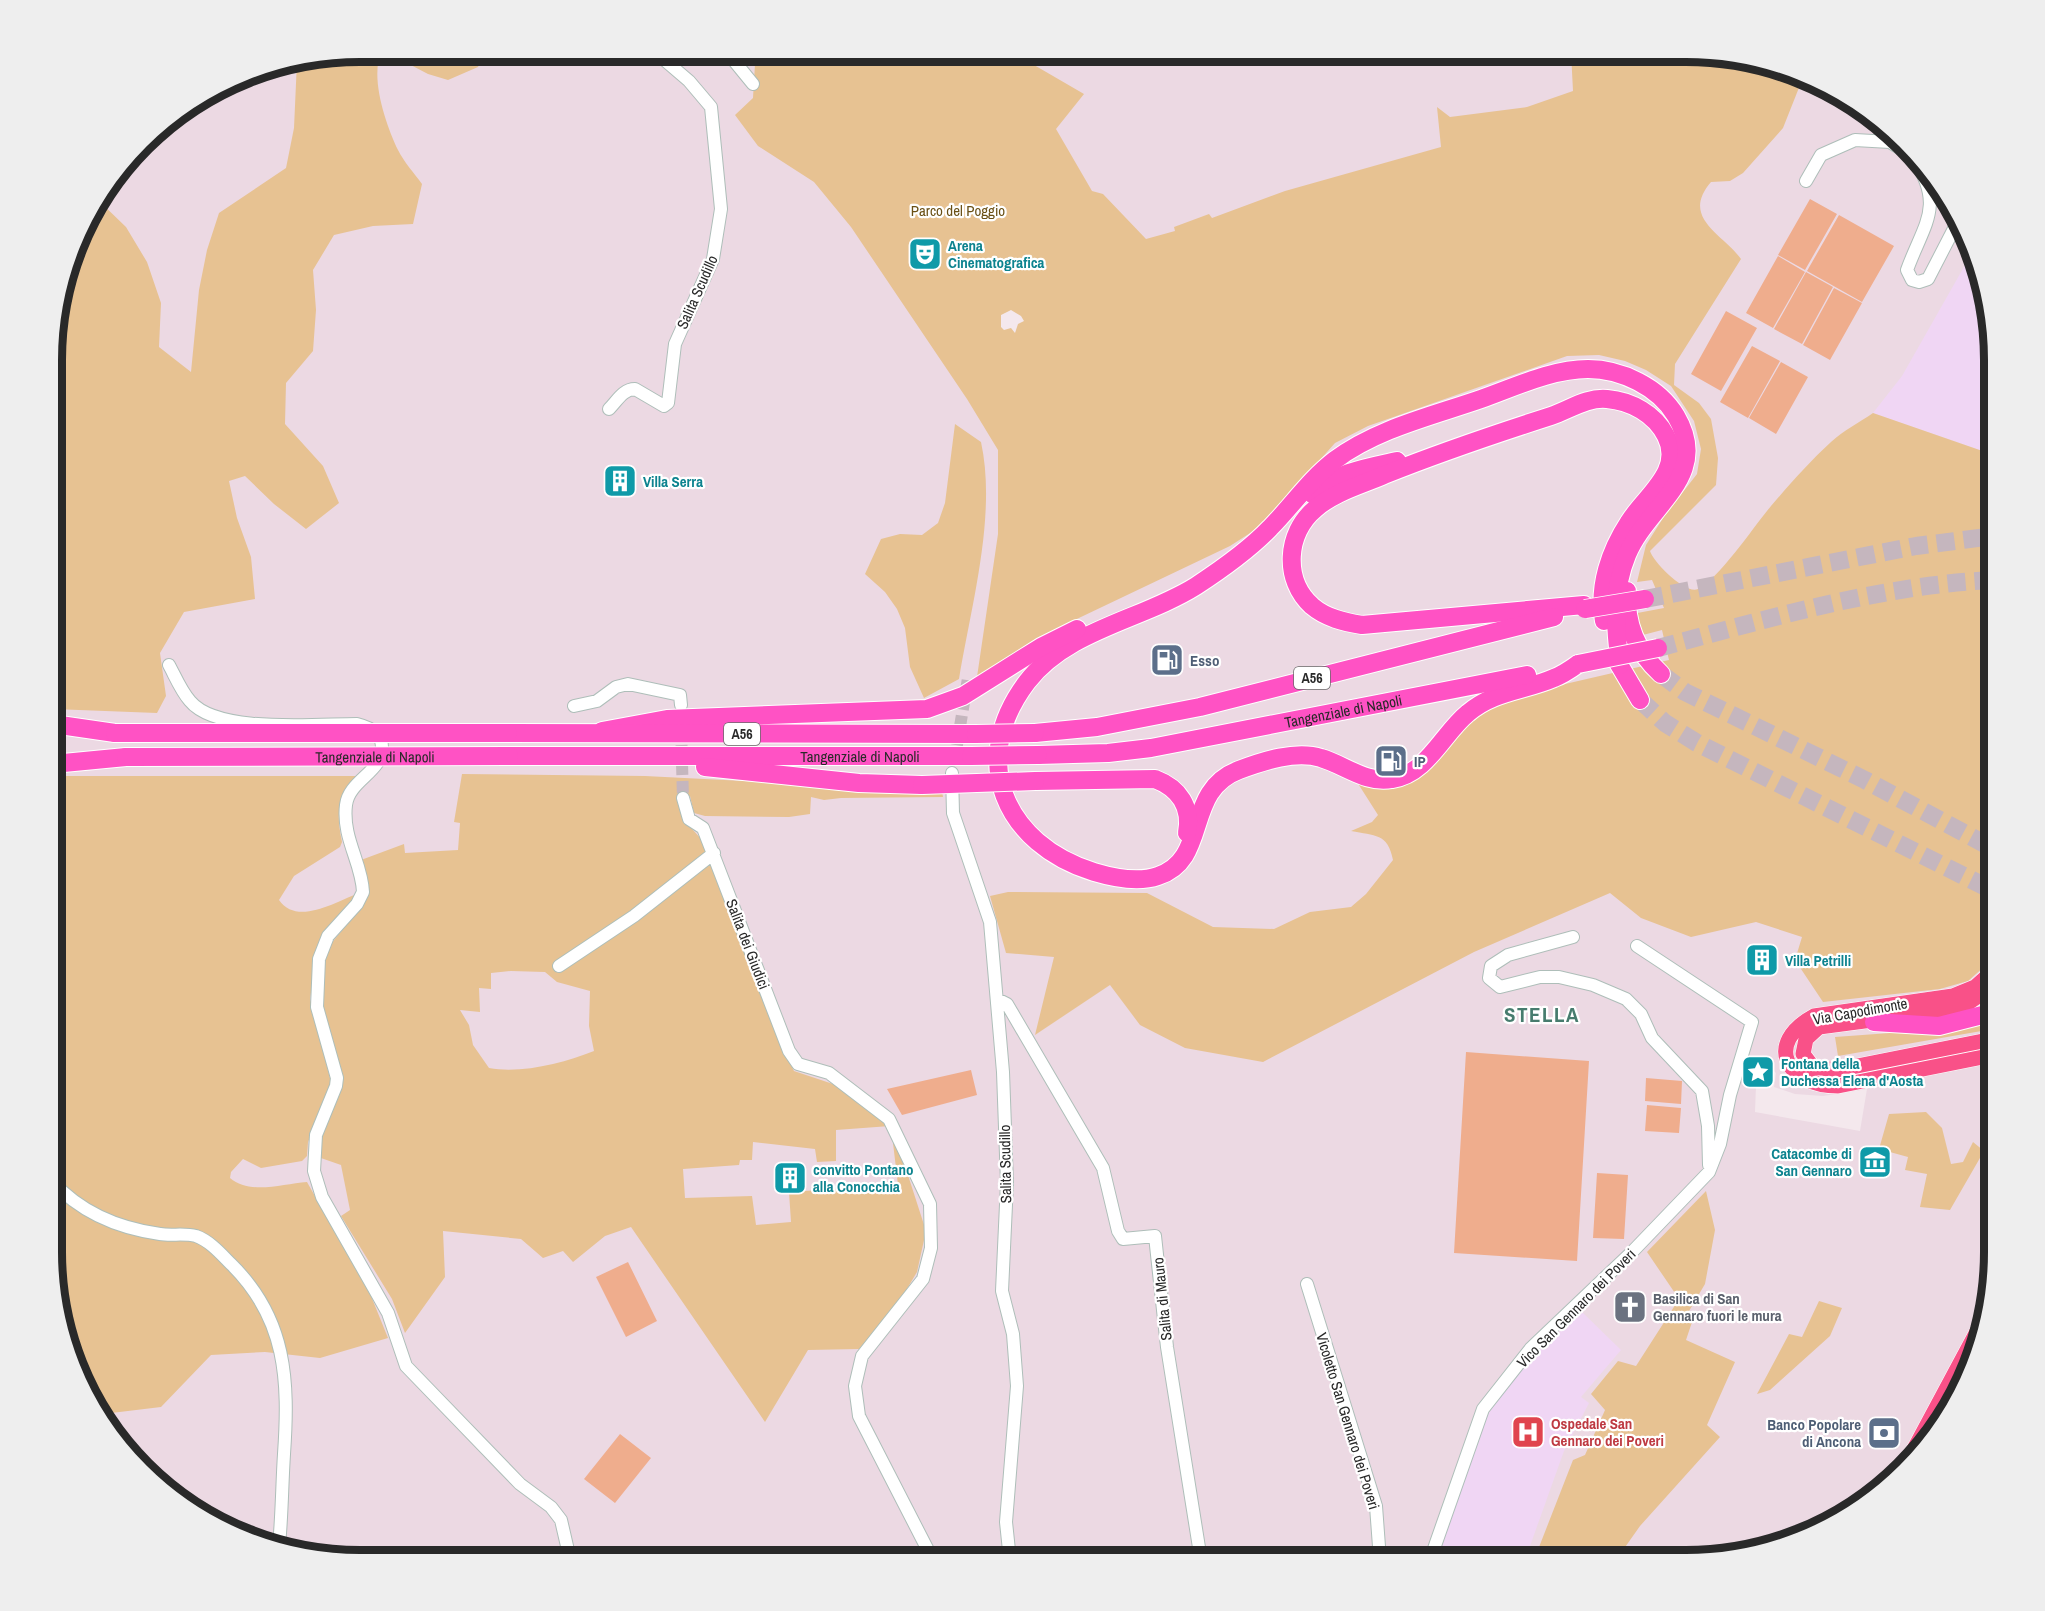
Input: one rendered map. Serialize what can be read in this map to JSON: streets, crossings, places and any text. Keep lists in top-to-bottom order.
{
  "streets": {
    "highway": ["A56", "Tangenziale di Napoli"],
    "main road": ["Via Capodimonte"],
    "street": [
      "Salita Scudillo",
      "Salita dei Giudici",
      "Salita di Mauro",
      "Vico San Gennaro dei Poveri",
      "Vicoletto San Gennaro dei Poveri"
    ]
  },
  "crossings": [
    ["Salita Scudillo", "Salita di Mauro"]
  ],
  "districts": ["STELLA"],
  "parks": ["Parco del Poggio"],
  "places": {
    "theatre": ["Arena Cinematografica"],
    "building": ["Villa Serra", "Villa Petrilli", "convitto Pontano alla Conocchia"],
    "fuel station": ["Esso", "IP"],
    "place": ["Fontana della Duchessa Elena d'Aosta"],
    "museum": ["Catacombe di San Gennaro"],
    "church": ["Basilica di San Gennaro fuori le mura"],
    "hospital": ["Ospedale San Gennaro dei Poveri"],
    "bank": ["Banco Popolare di Ancona"]
  }
}
